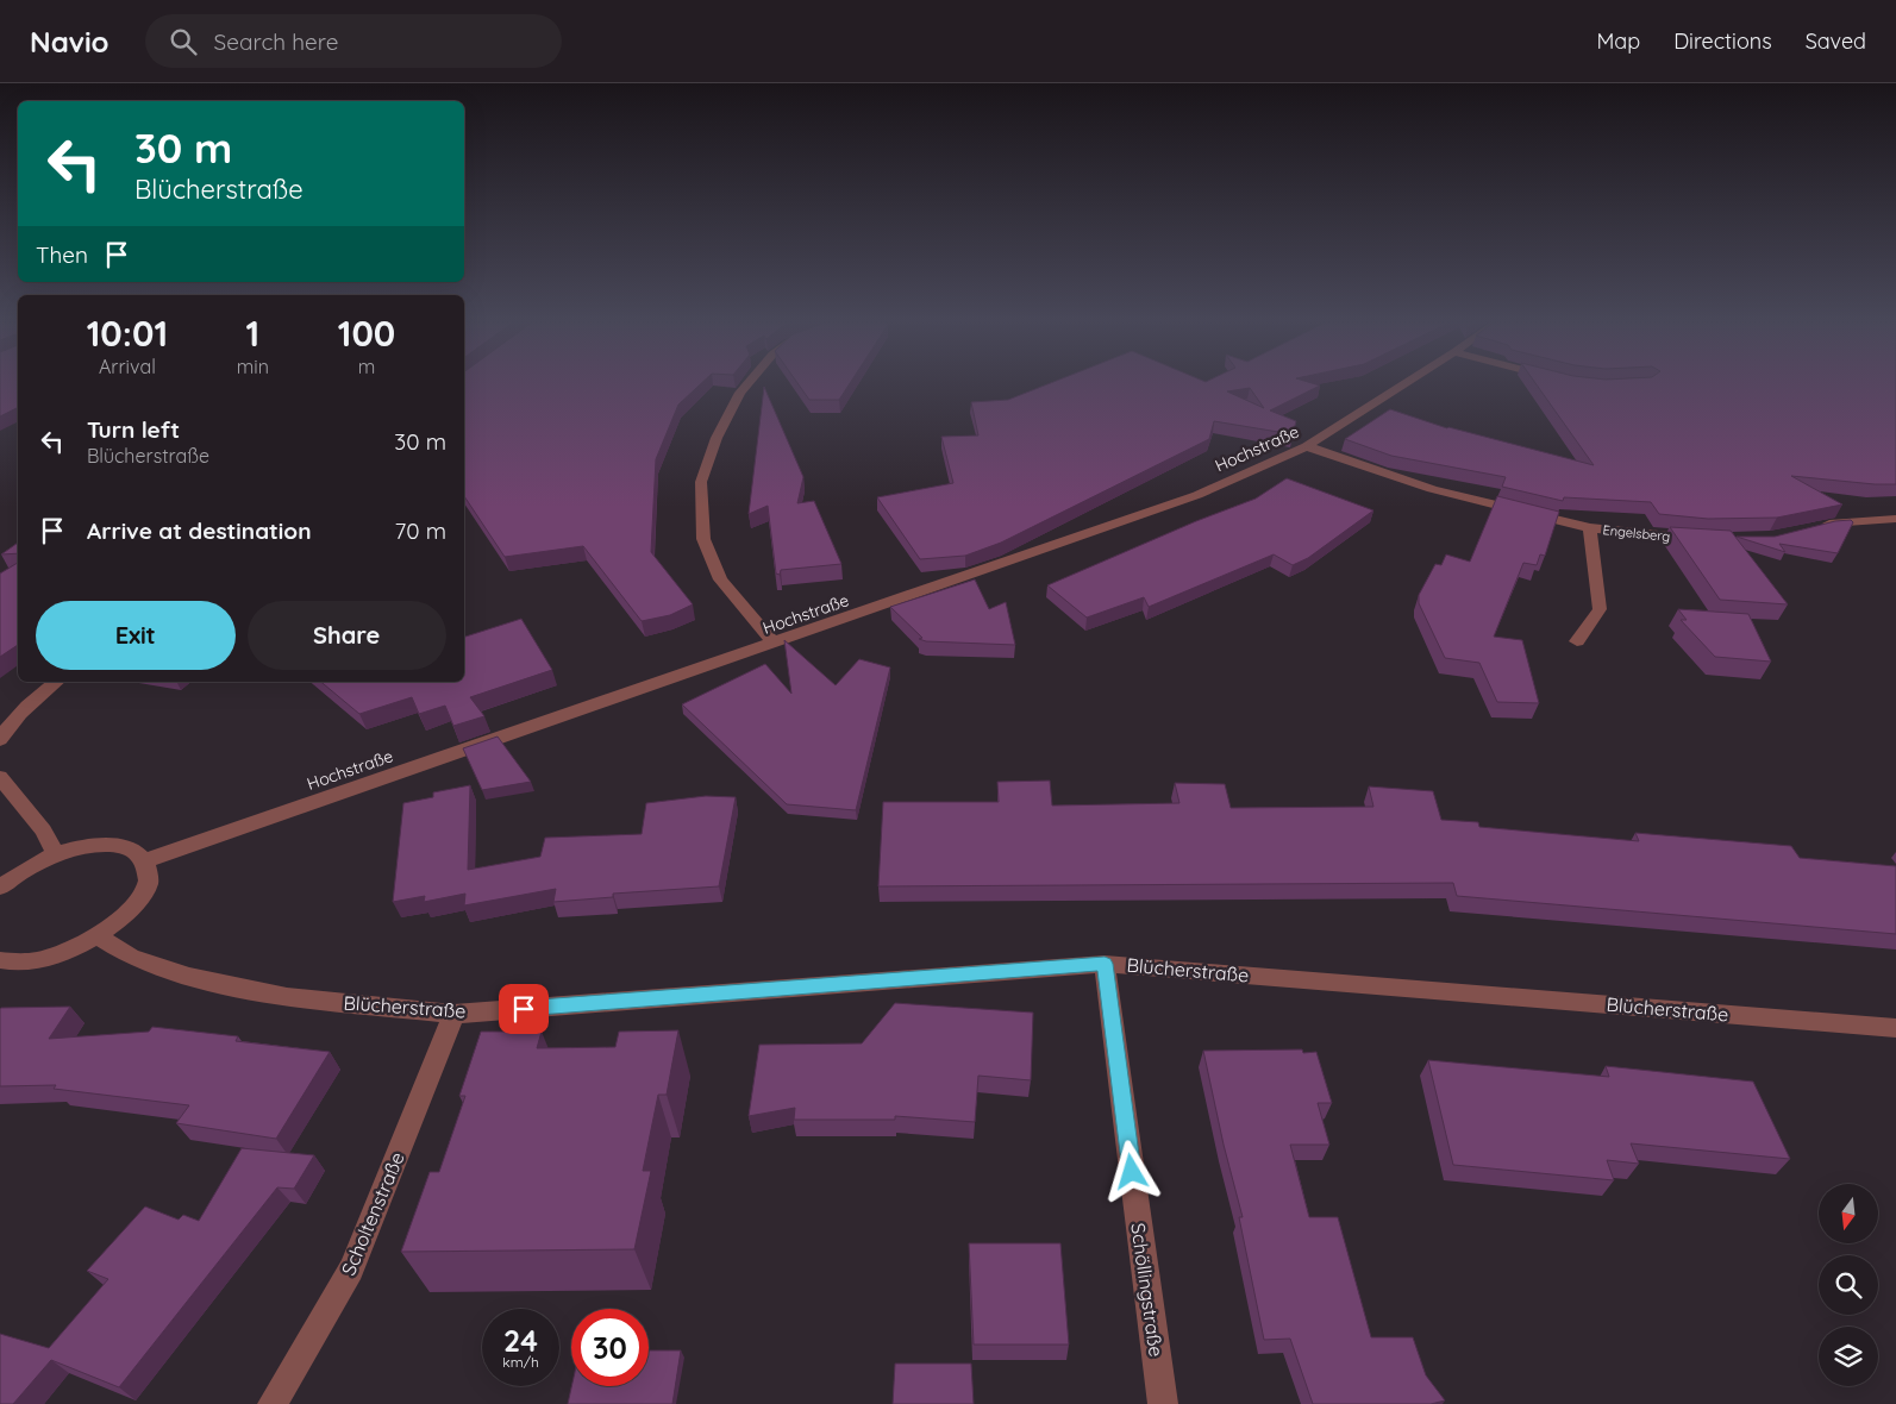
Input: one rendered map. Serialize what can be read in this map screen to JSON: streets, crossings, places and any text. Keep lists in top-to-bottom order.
{
  "streets": {
    "street": [
      "Hochstraße",
      "Engelsberg",
      "Blücherstraße",
      "Scholtenstraße",
      "Schöllingstraße"
    ]
  },
  "crossings": [
    ["Hochstraße", "Engelsberg"],
    ["Blücherstraße", "Scholtenstraße"],
    ["Blücherstraße", "Schöllingstraße"]
  ],
  "north": "bottom",
  "page": {
    "header": "Navio",
    "search": "Search here",
    "nav": ["Map", "Directions", "Saved"],
    "turn": ["30 m", "Blücherstraße"],
    "then": "Then",
    "eta": [
      "10:01",
      "Arrival",
      "1",
      "min",
      "100",
      "m"
    ],
    "list": [
      {
        "name": "Turn left",
        "note": "Blücherstraße",
        "value": "30 m"
      },
      {
        "name": "Arrive at destination",
        "value": "70 m"
      }
    ],
    "buttons": ["Exit", "Share"],
    "speed": "24 km/h",
    "limit": "30"
  }
}
